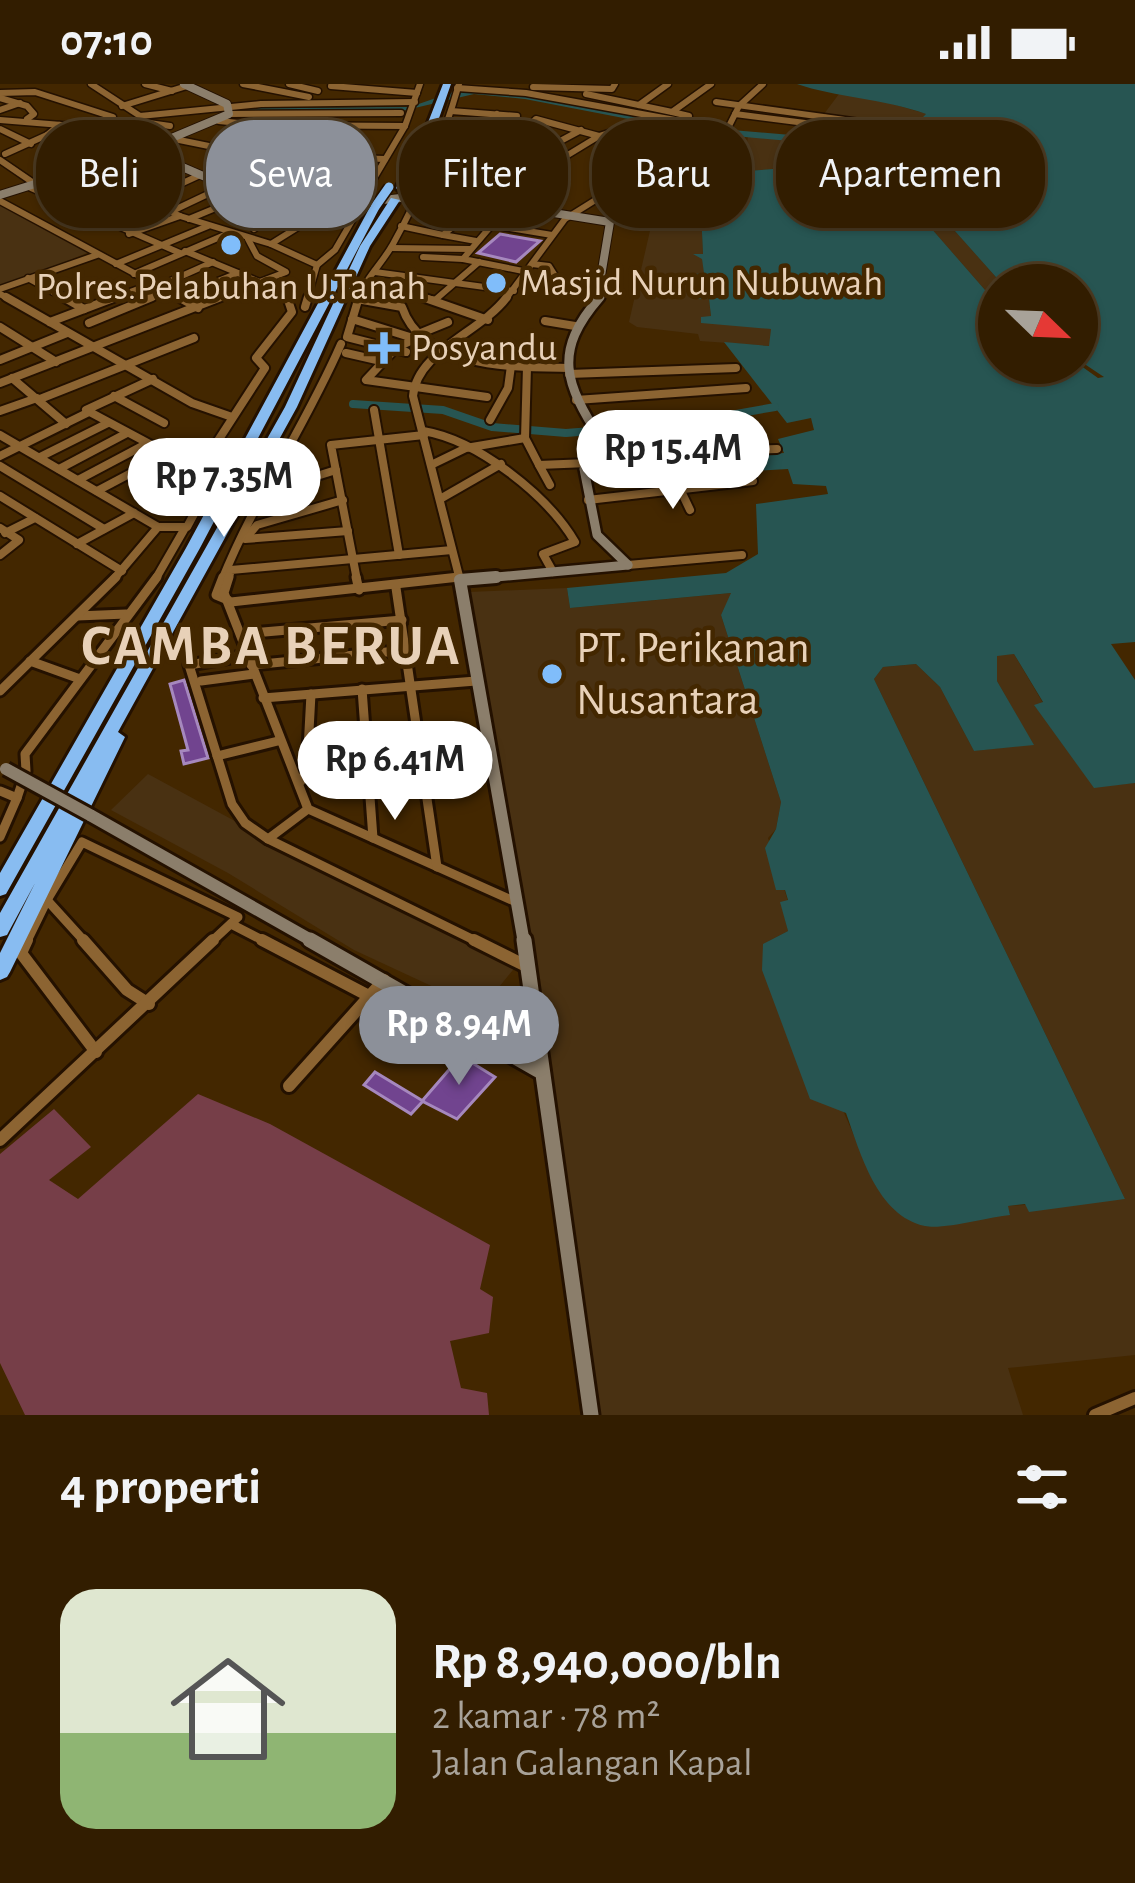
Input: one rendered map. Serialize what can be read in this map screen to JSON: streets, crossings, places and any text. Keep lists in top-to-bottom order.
{
  "districts": ["CAMBA BERUA"],
  "places": {
    "other": ["Polres.Pelabuhan U.Tanah", "Masjid Nurun Nubuwah", "PT. Perikanan Nusantara"],
    "health": ["Posyandu"]
  },
  "north": "bottom right",
  "page": {
    "status": "07:10",
    "chip": [
      "Beli",
      "Sewa",
      "Filter",
      "Baru",
      "Apartemen"
    ],
    "price": [
      "Rp 15.4M",
      "Rp 7.35M",
      "Rp 6.41M",
      "Rp 8.94M"
    ],
    "heading": "4 properti",
    "list": [
      {
        "name": "Rp 8,940,000/bln",
        "note": "2 kamar · 78 m² · Jalan Galangan Kapal"
      }
    ]
  }
}
